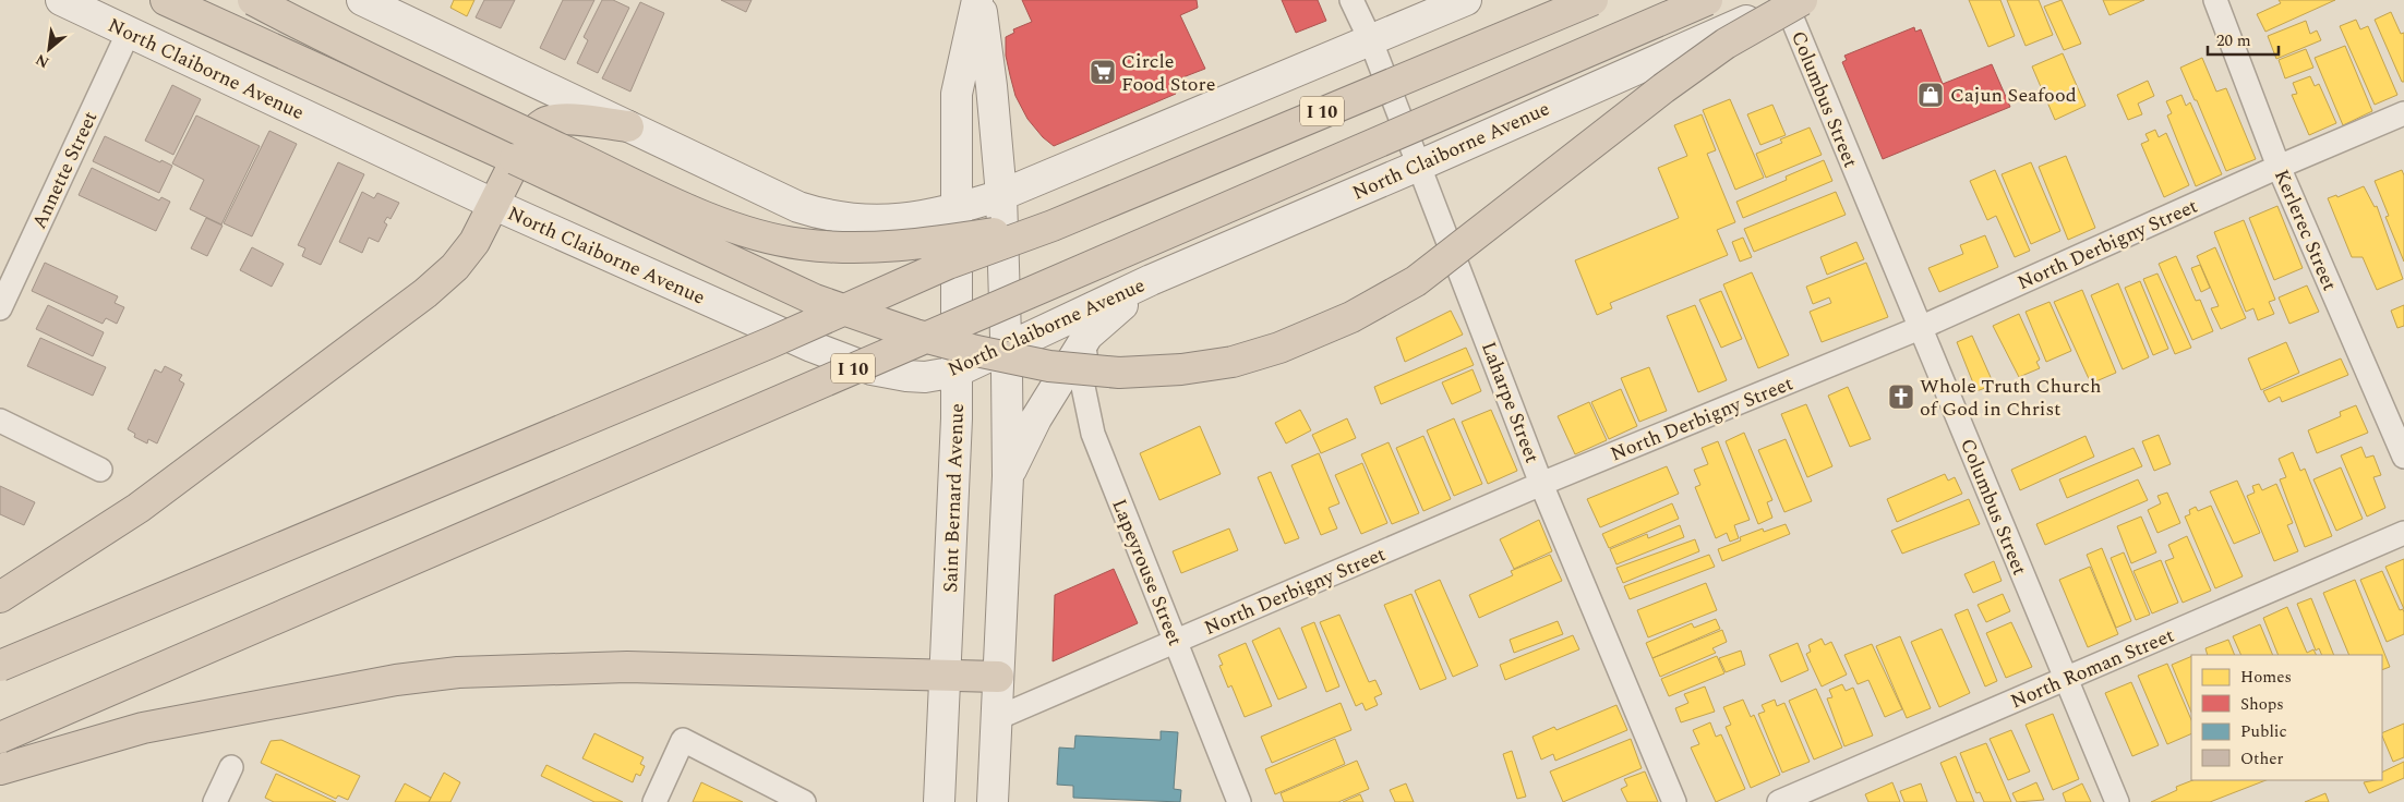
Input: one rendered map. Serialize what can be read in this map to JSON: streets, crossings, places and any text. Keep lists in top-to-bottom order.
{
  "streets": {
    "highway": ["I 10"],
    "main road": ["North Claiborne Avenue", "Saint Bernard Avenue"],
    "street": [
      "Columbus Street",
      "Annette Street",
      "Kerlerec Street",
      "North Derbigny Street",
      "Laharpe Street",
      "Lapeyrouse Street",
      "North Roman Street"
    ]
  },
  "crossings": [
    ["North Claiborne Avenue", "Columbus Street"],
    ["North Claiborne Avenue", "Annette Street"],
    ["North Claiborne Avenue", "Laharpe Street"],
    ["North Claiborne Avenue", "Saint Bernard Avenue"],
    ["Columbus Street", "North Derbigny Street"],
    ["Columbus Street", "North Roman Street"],
    ["Kerlerec Street", "North Derbigny Street"],
    ["North Derbigny Street", "Laharpe Street"],
    ["North Derbigny Street", "Saint Bernard Avenue"],
    ["North Derbigny Street", "Lapeyrouse Street"]
  ],
  "places": {
    "supermarket": ["Circle Food Store"],
    "shop": ["Cajun Seafood"],
    "church": ["Whole Truth Church of God in Christ"]
  },
  "legend": [
    "Homes",
    "Shops",
    "Public",
    "Other"
  ],
  "scale_bar": "20 m",
  "north": "bottom left"
}
